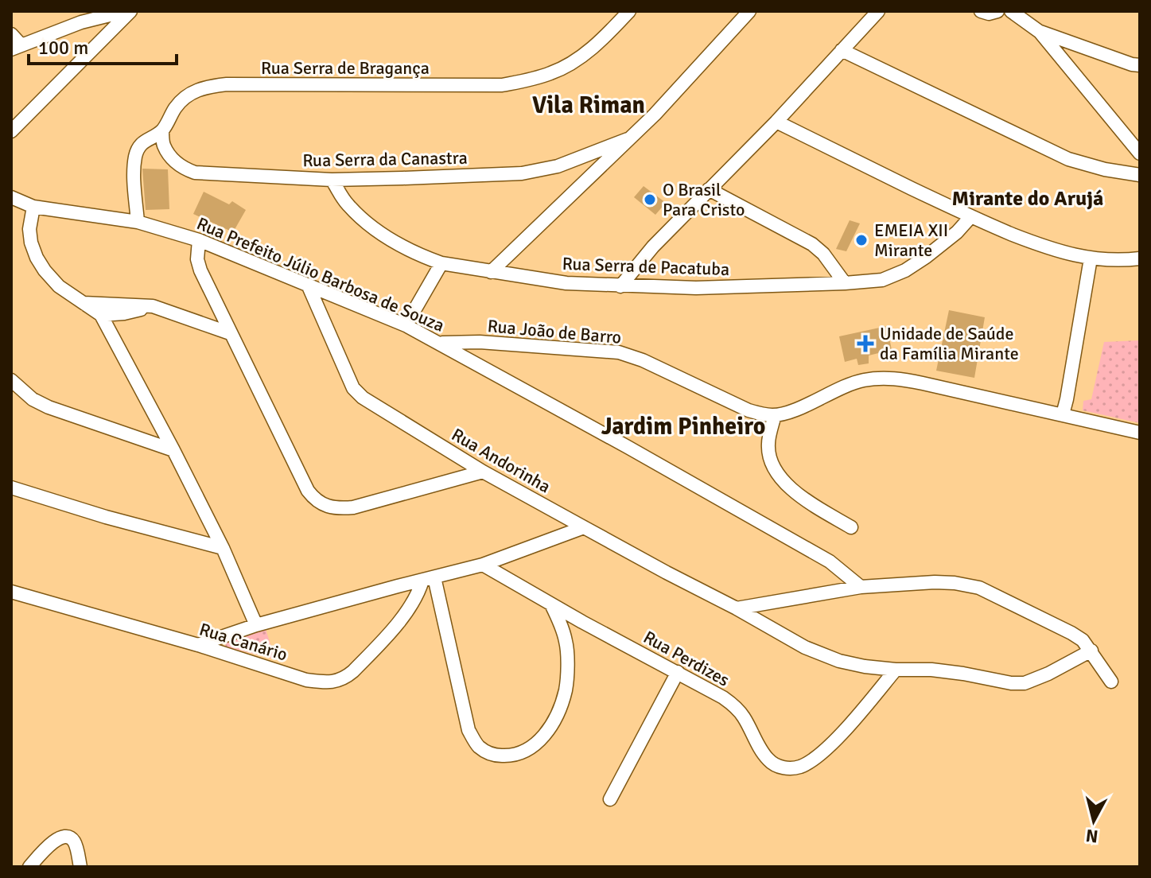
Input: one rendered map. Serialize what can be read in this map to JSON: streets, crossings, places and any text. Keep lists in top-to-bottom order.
{
  "streets": {
    "street": [
      "Rua Serra de Bragança",
      "Rua Serra da Canastra",
      "Rua Serra de Pacatuba",
      "Rua Prefeito Júlio Barbosa de Souza",
      "Rua João de Barro",
      "Rua Andorinha",
      "Rua Canário",
      "Rua Perdizes"
    ]
  },
  "crossings": [
    ["Rua Serra de Bragança", "Rua Serra da Canastra"],
    ["Rua Serra de Bragança", "Rua Prefeito Júlio Barbosa de Souza"],
    ["Rua Serra da Canastra", "Rua Serra de Pacatuba"],
    ["Rua Prefeito Júlio Barbosa de Souza", "Rua João de Barro"],
    ["Rua Prefeito Júlio Barbosa de Souza", "Rua Andorinha"],
    ["Rua Andorinha", "Rua Perdizes"]
  ],
  "districts": ["Vila Riman", "Mirante do Arujá", "Jardim Pinheiro"],
  "places": {
    "other": ["O Brasil Para Cristo", "EMEIA XII Mirante"],
    "health": ["Unidade de Saúde da Família Mirante"]
  },
  "scale_bar": "100 m",
  "north": "bottom"
}
